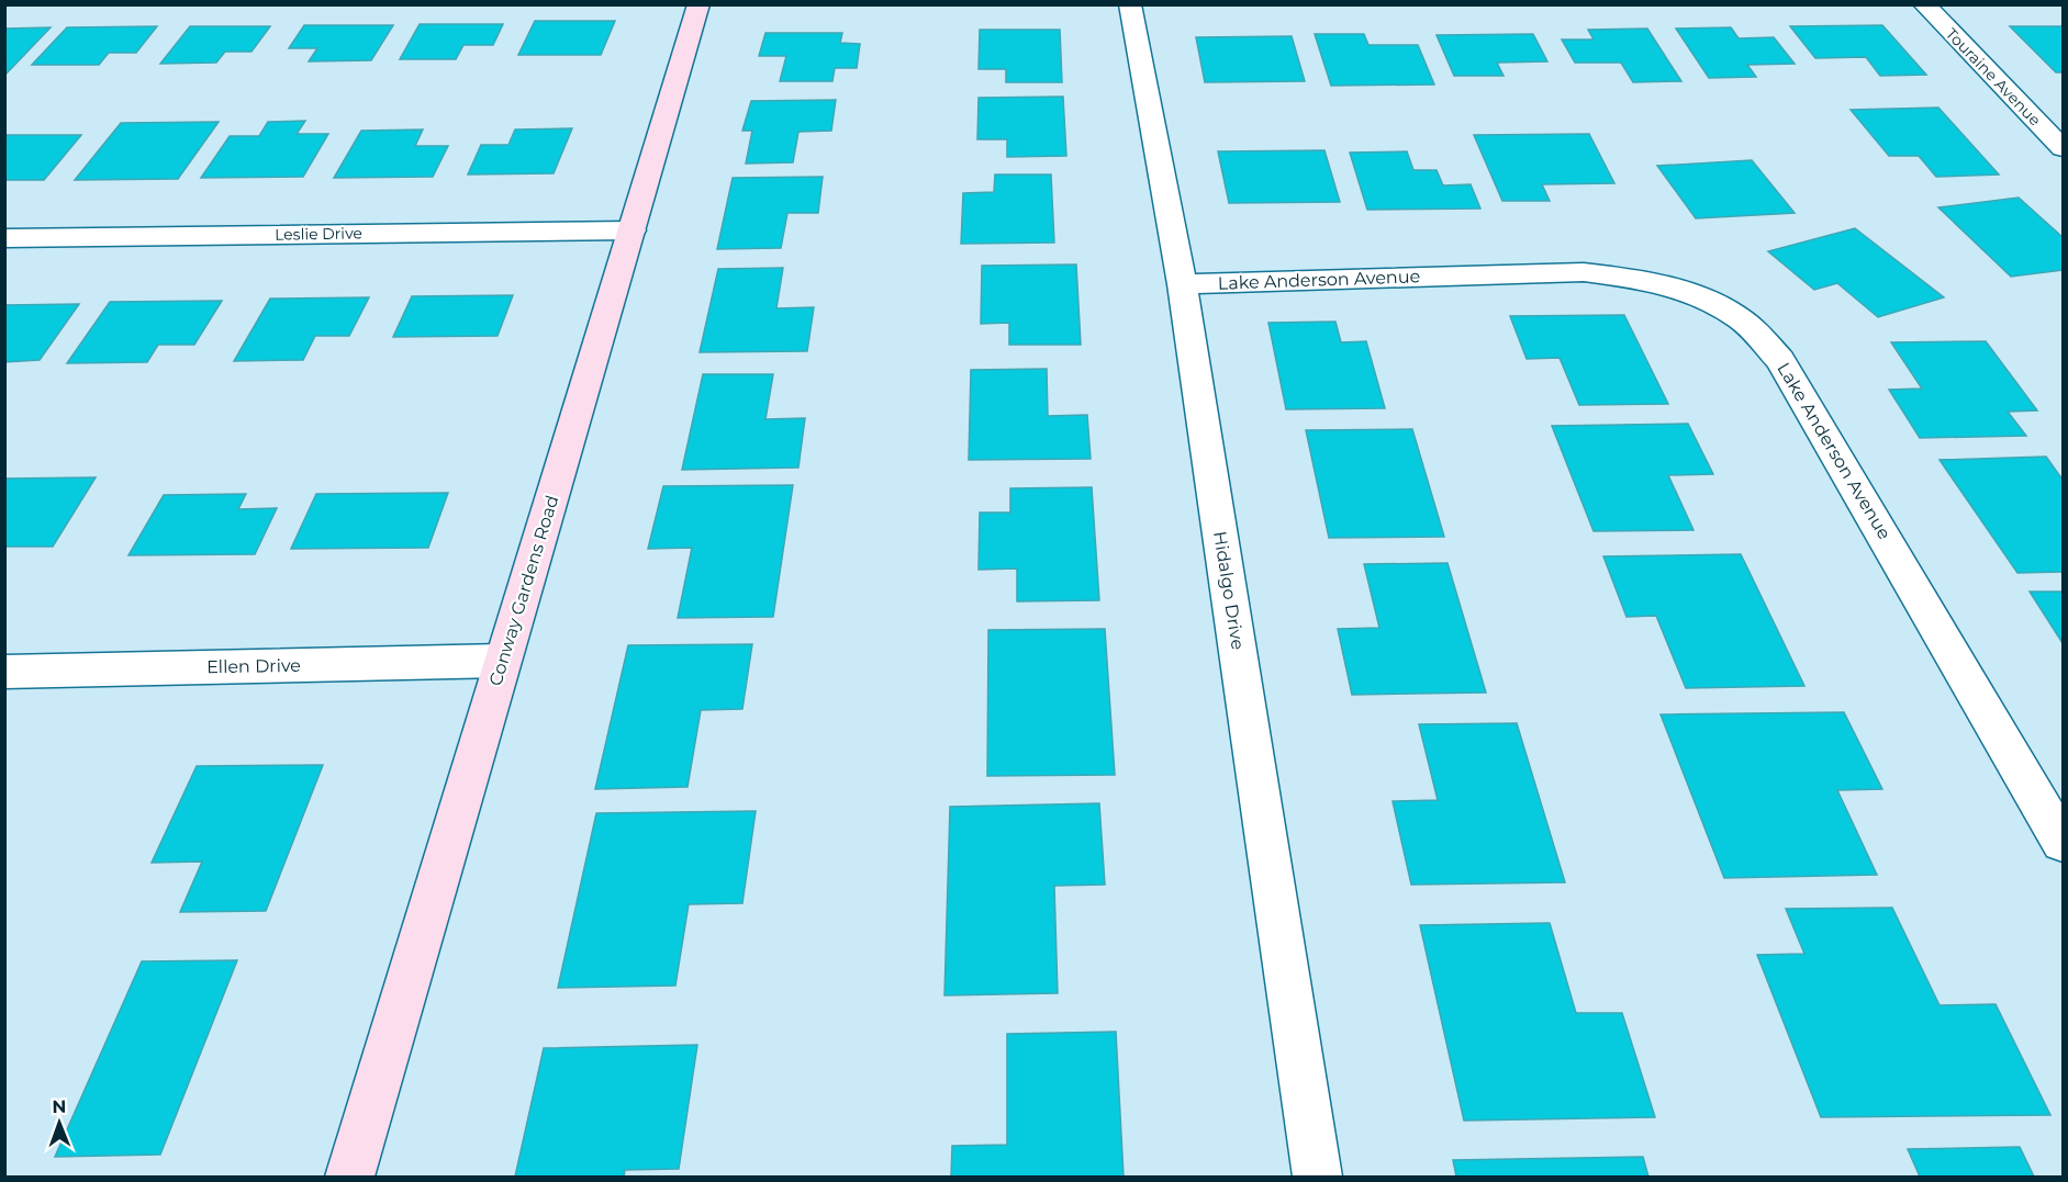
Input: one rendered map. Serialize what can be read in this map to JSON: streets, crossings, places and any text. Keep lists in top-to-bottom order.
{
  "streets": {
    "street": [
      "Touraine Avenue",
      "Leslie Drive",
      "Lake Anderson Avenue",
      "Conway Gardens Road",
      "Hidalgo Drive",
      "Ellen Drive"
    ]
  },
  "crossings": [
    ["Leslie Drive", "Conway Gardens Road"],
    ["Lake Anderson Avenue", "Hidalgo Drive"],
    ["Conway Gardens Road", "Ellen Drive"]
  ],
  "north": "top"
}
